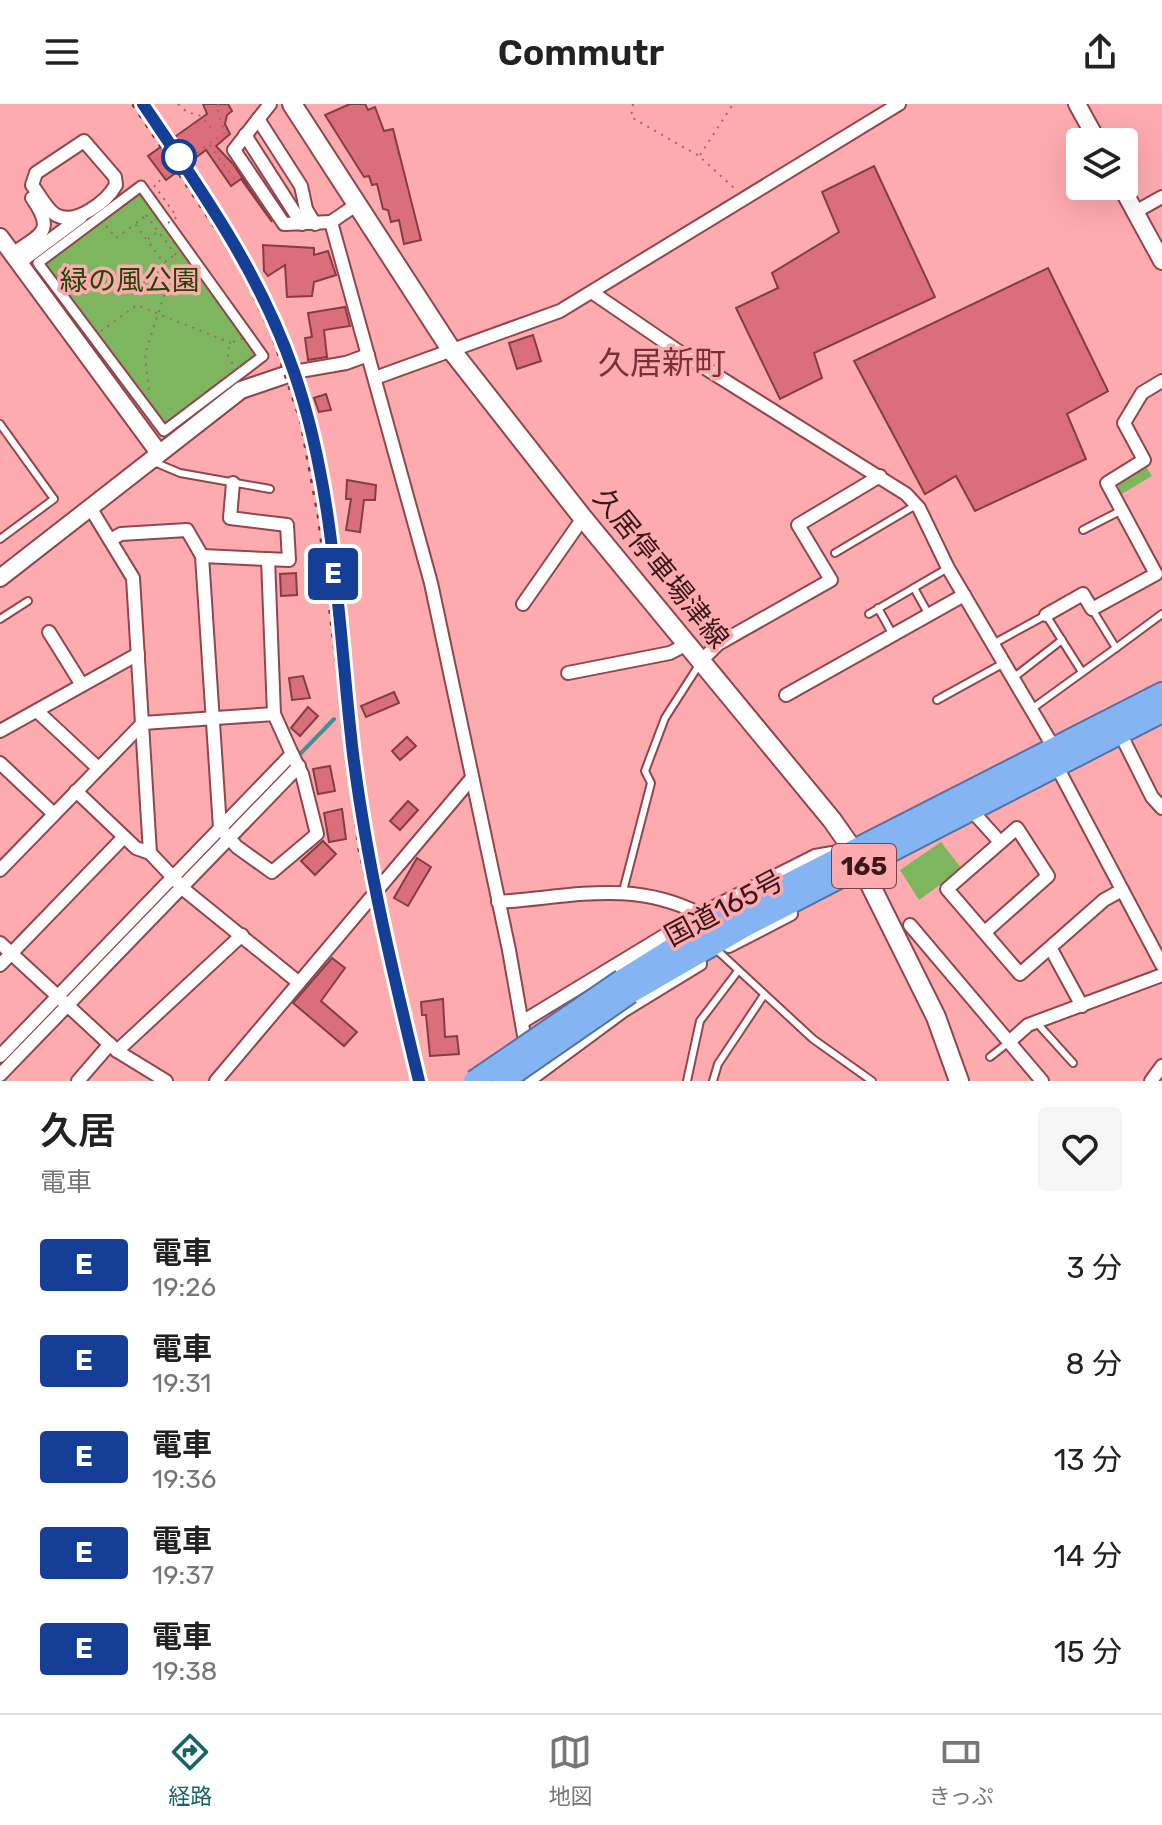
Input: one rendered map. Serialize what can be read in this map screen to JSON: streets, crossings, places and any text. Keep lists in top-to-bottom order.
{
  "streets": {
    "highway": ["165", "国道165号"],
    "main road": ["久居停車場津線"]
  },
  "crossings": [
    ["久居停車場津線", "国道165号"]
  ],
  "districts": ["久居新町"],
  "parks": ["緑の風公園"],
  "page": {
    "header": "Commutr",
    "on_map": "E",
    "heading": ["久居", "電車"],
    "list": [
      {
        "mark": "E",
        "name": "電車",
        "note": "19:26",
        "value": "3 分"
      },
      {
        "mark": "E",
        "name": "電車",
        "note": "19:31",
        "value": "8 分"
      },
      {
        "mark": "E",
        "name": "電車",
        "note": "19:36",
        "value": "13 分"
      },
      {
        "mark": "E",
        "name": "電車",
        "note": "19:37",
        "value": "14 分"
      },
      {
        "mark": "E",
        "name": "電車",
        "note": "19:38",
        "value": "15 分"
      }
    ],
    "tabs": ["経路", "地図", "きっぷ"]
  }
}
